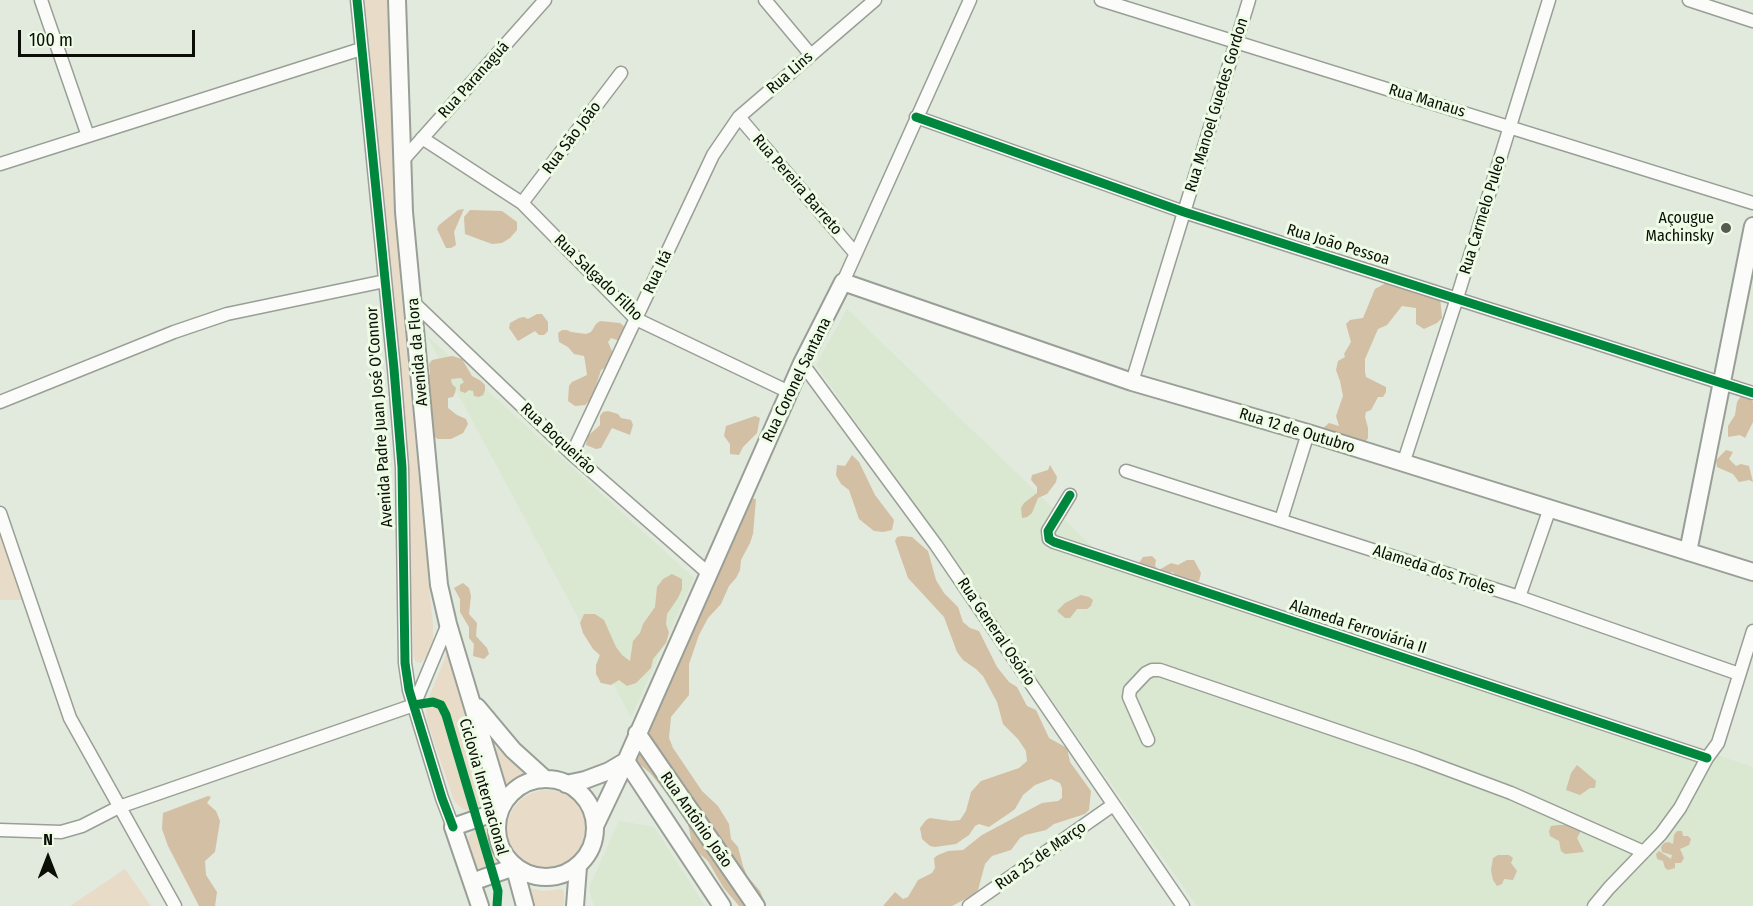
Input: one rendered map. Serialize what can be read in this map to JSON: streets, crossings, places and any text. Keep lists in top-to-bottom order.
{
  "streets": {
    "main road": [
      "Avenida da Flora",
      "Rua Coronel Santana",
      "Avenida Padre Juan José O'Connor",
      "Rua 12 de Outubro",
      "Rua Antônio João"
    ],
    "street": [
      "Rua Lins",
      "Rua Paranaguá",
      "Rua Manaus",
      "Rua Manoel Guedes Gordon",
      "Rua São João",
      "Rua Pereira Barreto",
      "Rua Carmelo Puleo",
      "Rua João Pessoa",
      "Rua Itá",
      "Rua Salgado Filho",
      "Rua Boqueirão",
      "Alameda dos Troles",
      "Alameda Ferroviária II",
      "Rua General Osório",
      "Rua 25 de Março"
    ],
    "cycle path": ["Ciclovia Internacional"]
  },
  "crossings": [
    ["Rua Lins", "Rua Pereira Barreto"],
    ["Rua Lins", "Rua Itá"],
    ["Rua Paranaguá", "Rua Salgado Filho"],
    ["Rua Paranaguá", "Avenida da Flora"],
    ["Rua Manaus", "Rua Manoel Guedes Gordon"],
    ["Rua Manaus", "Rua Carmelo Puleo"],
    ["Rua Manoel Guedes Gordon", "Rua João Pessoa"],
    ["Rua Manoel Guedes Gordon", "Rua 12 de Outubro"],
    ["Rua São João", "Rua Salgado Filho"],
    ["Rua Pereira Barreto", "Rua Coronel Santana"],
    ["Rua Carmelo Puleo", "Rua João Pessoa"],
    ["Rua Carmelo Puleo", "Rua 12 de Outubro"],
    ["Rua João Pessoa", "Rua Coronel Santana"],
    ["Rua Itá", "Rua Salgado Filho"],
    ["Rua Itá", "Rua Boqueirão"],
    ["Rua Salgado Filho", "Rua Coronel Santana"],
    ["Avenida da Flora", "Rua Coronel Santana"],
    ["Avenida da Flora", "Rua Boqueirão"],
    ["Rua Coronel Santana", "Rua 12 de Outubro"],
    ["Rua Coronel Santana", "Rua Boqueirão"],
    ["Rua Coronel Santana", "Rua General Osório"],
    ["Rua Coronel Santana", "Rua Antônio João"],
    ["Rua General Osório", "Rua 25 de Março"]
  ],
  "places": ["Açougue Machinsky"],
  "scale_bar": "100 m",
  "north": "top"
}
